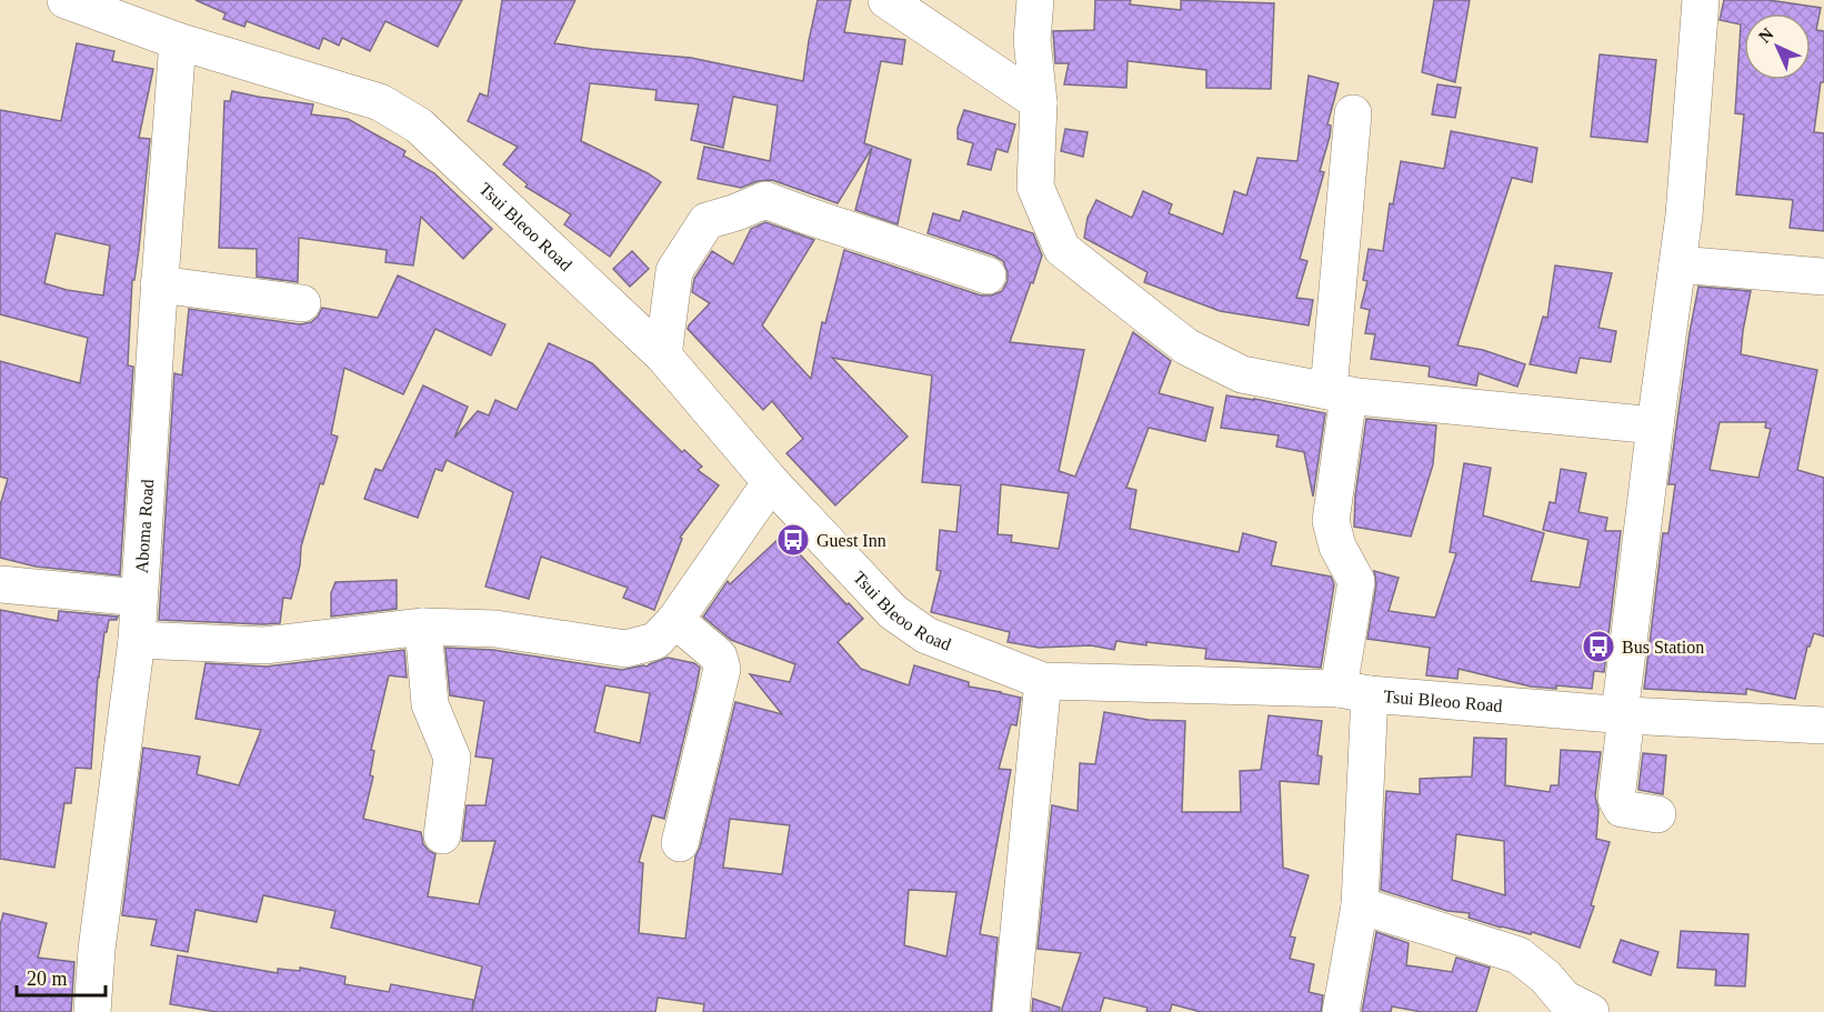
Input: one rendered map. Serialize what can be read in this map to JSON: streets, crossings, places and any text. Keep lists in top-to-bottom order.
{
  "streets": {
    "street": ["Tsui Bleoo Road", "Aboma Road"]
  },
  "crossings": [
    ["Tsui Bleoo Road", "Aboma Road"]
  ],
  "places": {
    "bus stop": ["Guest Inn", "Bus Station"]
  },
  "scale_bar": "20 m",
  "north": "top left"
}
